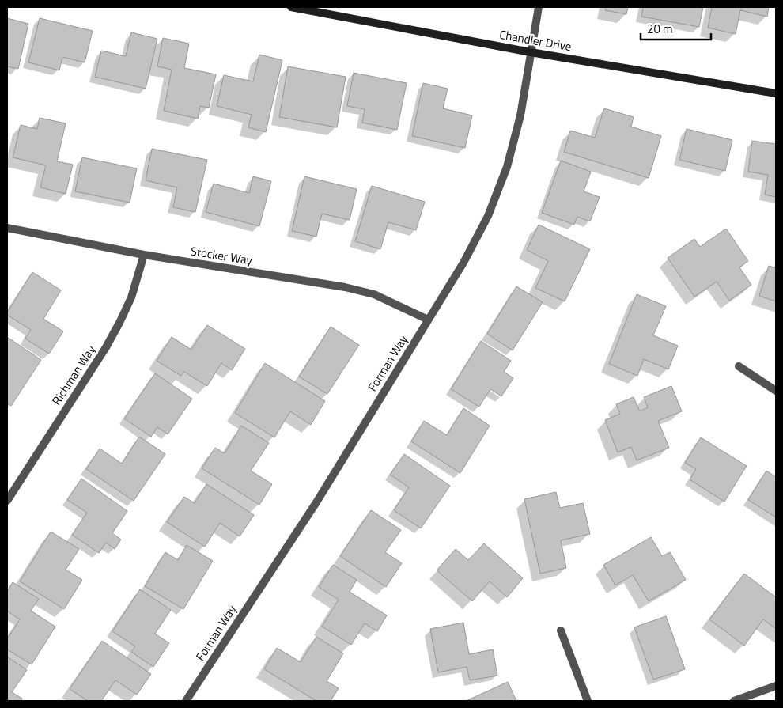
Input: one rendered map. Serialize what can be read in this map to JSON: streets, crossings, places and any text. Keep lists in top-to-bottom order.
{
  "streets": {
    "street": [
      "Chandler Drive",
      "Stocker Way",
      "Forman Way",
      "Richman Way"
    ]
  },
  "crossings": [
    ["Chandler Drive", "Forman Way"],
    ["Stocker Way", "Forman Way"],
    ["Stocker Way", "Richman Way"]
  ],
  "scale_bar": "20 m"
}
